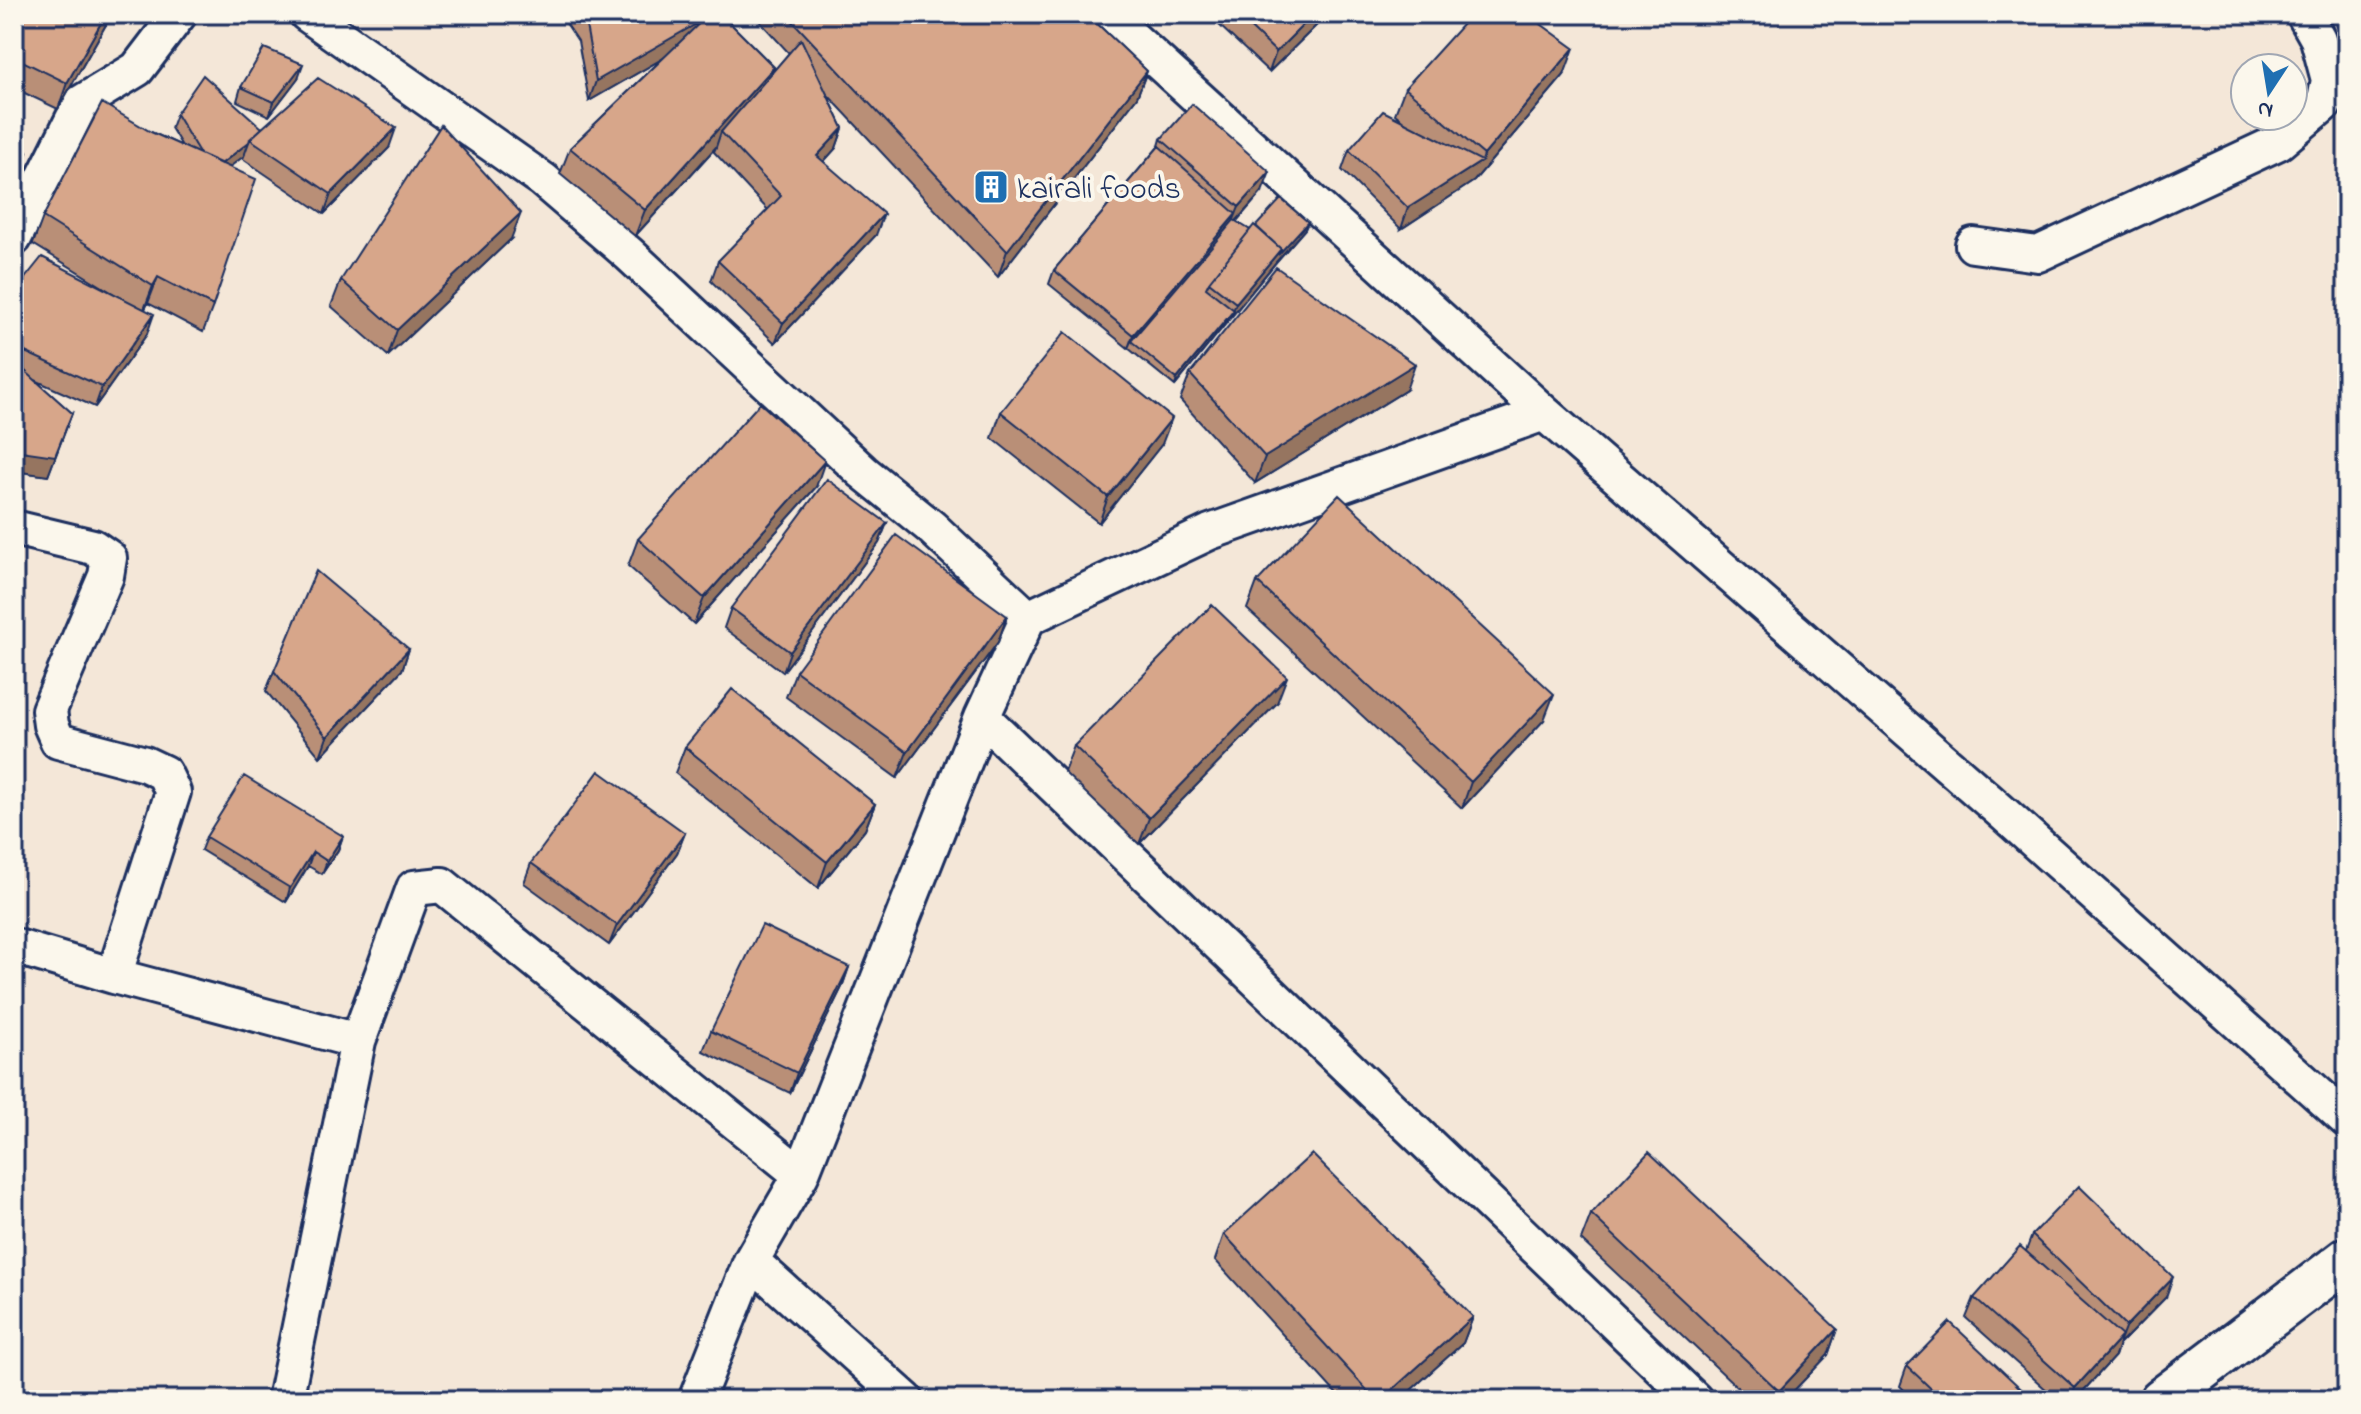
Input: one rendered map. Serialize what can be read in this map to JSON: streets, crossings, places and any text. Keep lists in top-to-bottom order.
{
  "places": {
    "building": ["kairali foods"]
  },
  "north": "bottom"
}
